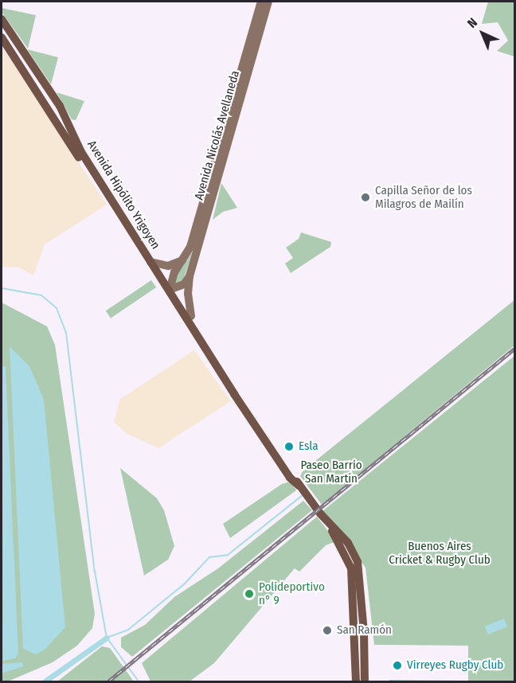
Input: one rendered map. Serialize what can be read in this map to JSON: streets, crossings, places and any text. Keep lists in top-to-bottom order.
{
  "streets": {
    "main road": ["Avenida Nicolás Avellaneda", "Avenida Hipólito Yrigoyen"]
  },
  "crossings": [
    ["Avenida Nicolás Avellaneda", "Avenida Hipólito Yrigoyen"]
  ],
  "parks": ["Paseo Barrio San Martín", "Buenos Aires Cricket & Rugby Club"],
  "places": [
    "Capilla Señor de los Milagros de Mailín",
    "Esla",
    "Polideportivo n° 9",
    "San Ramón",
    "Virreyes Rugby Club"
  ],
  "north": "top left"
}
